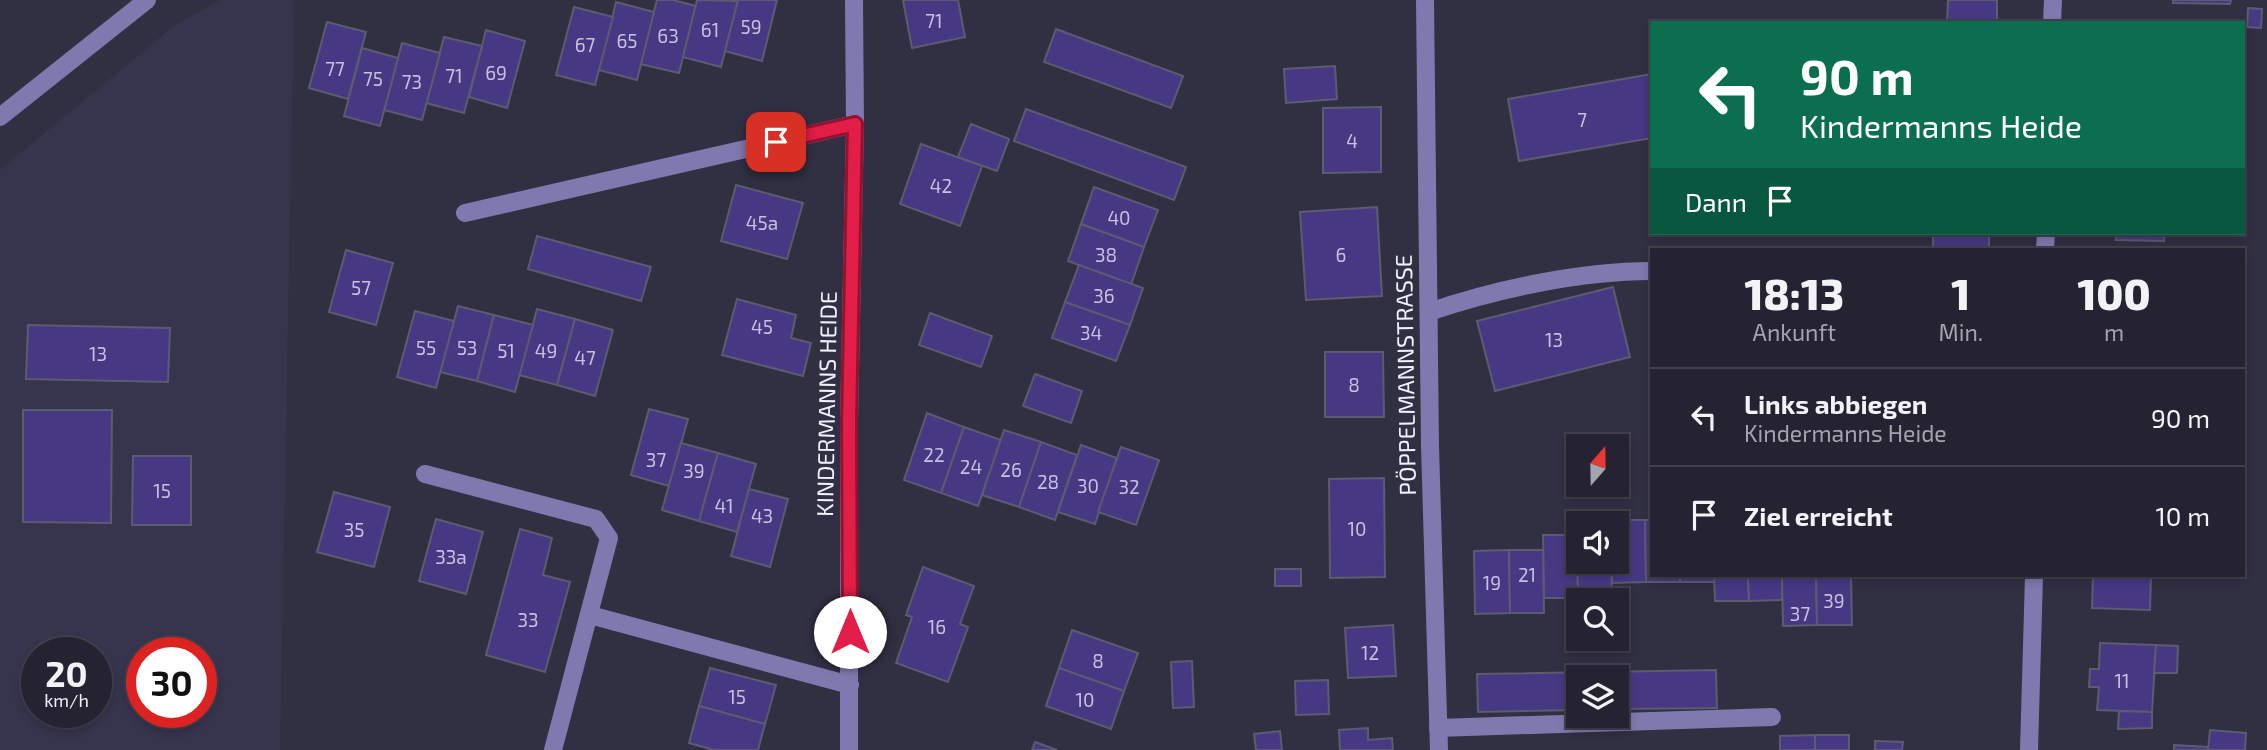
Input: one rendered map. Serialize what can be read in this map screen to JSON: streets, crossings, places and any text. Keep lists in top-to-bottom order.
{
  "streets": {
    "street": ["PÖPPELMANNSTRASSE", "KINDERMANNS HEIDE"]
  },
  "house_numbers": [
    "71",
    "59",
    "61",
    "63",
    "65",
    "67",
    "77",
    "69",
    "71",
    "75",
    "73",
    "7",
    "4",
    "42",
    "40",
    "45a",
    "38",
    "6",
    "57",
    "36",
    "45",
    "34",
    "13",
    "55",
    "53",
    "51",
    "49",
    "13",
    "47",
    "8",
    "22",
    "37",
    "24",
    "26",
    "39",
    "28",
    "30",
    "32",
    "15",
    "41",
    "43",
    "10",
    "35",
    "33a",
    "21",
    "19",
    "39",
    "37",
    "33",
    "16",
    "12",
    "8",
    "11",
    "15",
    "10"
  ],
  "north": "top",
  "page": {
    "turn": ["90 m", "Kindermanns Heide"],
    "then": "Dann",
    "eta": [
      "18:13",
      "Ankunft",
      "1",
      "Min.",
      "100",
      "m"
    ],
    "list": [
      {
        "name": "Links abbiegen",
        "note": "Kindermanns Heide",
        "value": "90 m"
      },
      {
        "name": "Ziel erreicht",
        "value": "10 m"
      }
    ],
    "speed": "20 km/h",
    "limit": "30"
  }
}
